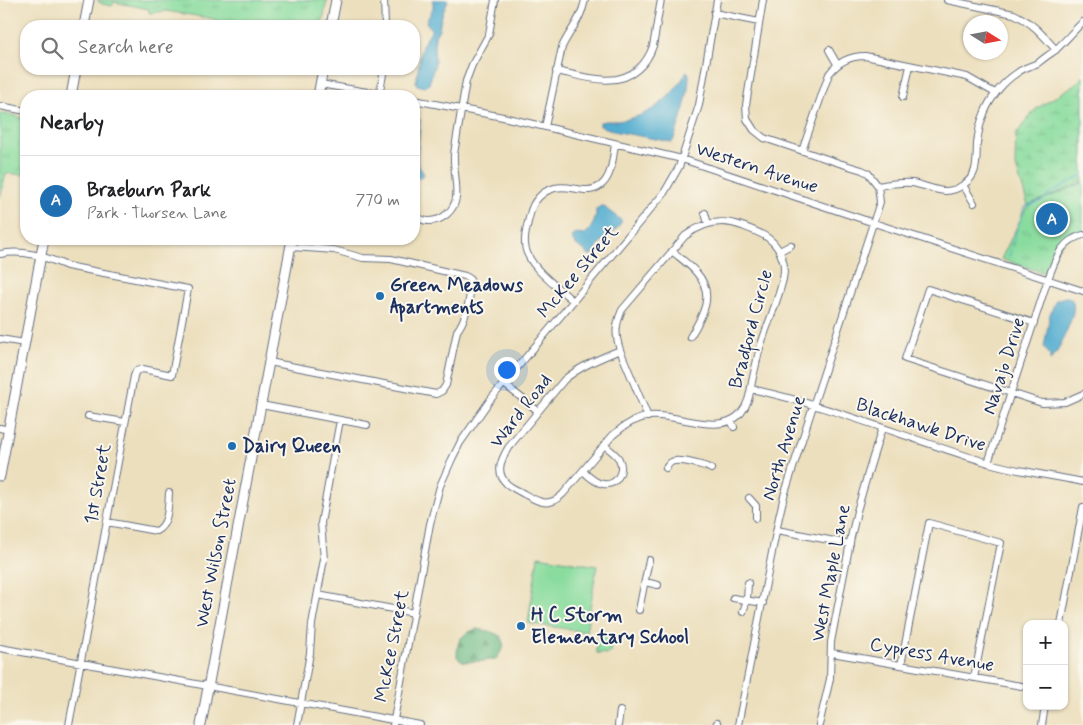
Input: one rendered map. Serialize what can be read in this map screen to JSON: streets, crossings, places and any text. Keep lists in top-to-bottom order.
{
  "streets": {
    "main road": ["West Wilson Street"],
    "street": [
      "Western Avenue",
      "McKee Street",
      "Bradford Circle",
      "Navajo Drive",
      "Ward Road",
      "Blackhawk Drive",
      "North Avenue",
      "1st Street",
      "West Maple Lane",
      "Cypress Avenue"
    ]
  },
  "crossings": [
    ["Western Avenue", "McKee Street"],
    ["Western Avenue", "Navajo Drive"],
    ["Western Avenue", "North Avenue"],
    ["Bradford Circle", "Blackhawk Drive"],
    ["Navajo Drive", "Blackhawk Drive"],
    ["Blackhawk Drive", "North Avenue"],
    ["Blackhawk Drive", "West Maple Lane"],
    ["West Maple Lane", "Cypress Avenue"]
  ],
  "places": ["Green Meadows Apartments", "Dairy Queen", "H C Storm Elementary School"],
  "north": "right",
  "page": {
    "search": "Search here",
    "heading": "Nearby",
    "list": [
      {
        "mark": "A",
        "name": "Braeburn Park",
        "note": "Park · Thorsen Lane",
        "value": "770 m"
      }
    ],
    "pins": "A",
    "map_buttons": ["+", "−"]
  }
}
